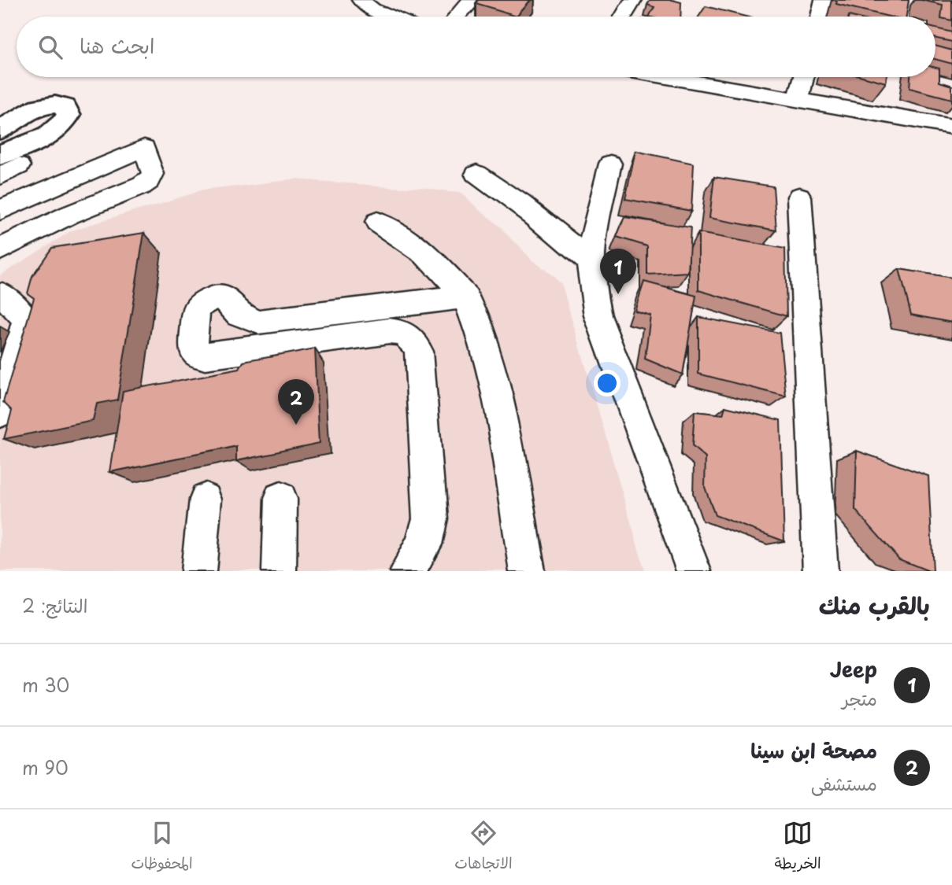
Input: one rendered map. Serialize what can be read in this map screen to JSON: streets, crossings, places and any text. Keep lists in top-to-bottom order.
{
  "page": {
    "search": "ابحث هنا",
    "pins": ["1", "2"],
    "heading": ["بالقرب منك", "النتائج: 2"],
    "list": [
      {
        "mark": "1",
        "name": "Jeep",
        "note": "متجر",
        "value": "30 m"
      },
      {
        "mark": "2",
        "name": "مصحة ابن سينا",
        "note": "مستشفى",
        "value": "90 m"
      }
    ],
    "nav": ["الخريطة", "الاتجاهات", "المحفوظات"]
  }
}
